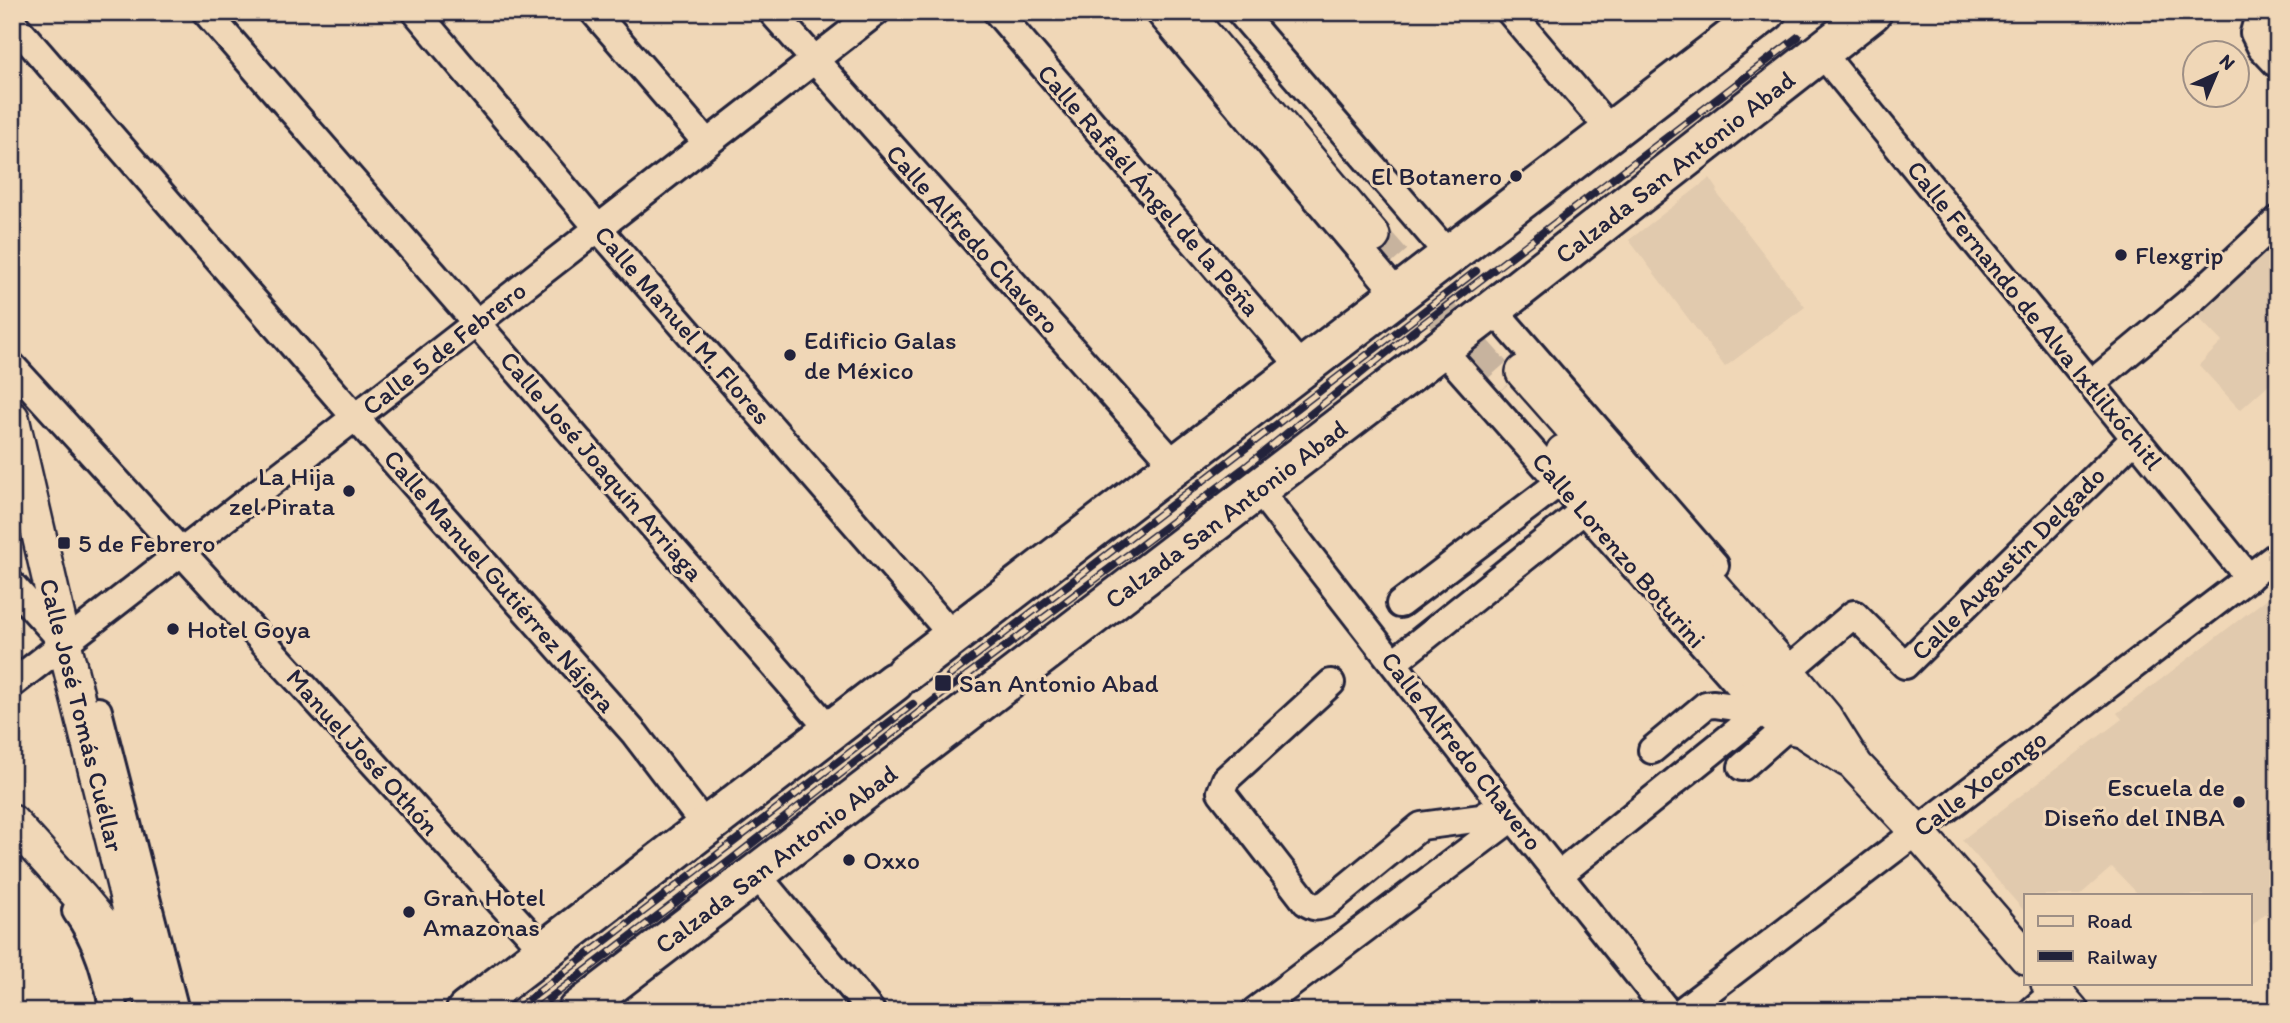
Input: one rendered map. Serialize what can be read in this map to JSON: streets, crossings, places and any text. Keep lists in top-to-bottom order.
{
  "streets": {
    "highway": ["Calzada San Antonio Abad"],
    "main road": ["Calle Lorenzo Boturini", "Calle José Tomás Cuéllar"],
    "street": [
      "Calle Rafaél Ángel de la Peña",
      "Calle Alfredo Chavero",
      "Calle Fernando de Alva Ixtlilxóchitl",
      "Calle Manuel M. Flores",
      "Calle 5 de Febrero",
      "Calle José Joaquín Arriaga",
      "Calle Augustin Delgado",
      "Calle Manuel Gutiérrez Nájera",
      "Manuel José Othón",
      "Calle Xocongo"
    ]
  },
  "crossings": [
    ["Calzada San Antonio Abad", "Calle Alfredo Chavero"],
    ["Calzada San Antonio Abad", "Calle Fernando de Alva Ixtlilxóchitl"],
    ["Calzada San Antonio Abad", "Calle Lorenzo Boturini"],
    ["Calle Alfredo Chavero", "Calle 5 de Febrero"],
    ["Calle Fernando de Alva Ixtlilxóchitl", "Calle Augustin Delgado"],
    ["Calle Fernando de Alva Ixtlilxóchitl", "Calle Xocongo"],
    ["Calle Manuel M. Flores", "Calle 5 de Febrero"],
    ["Calle 5 de Febrero", "Calle José Joaquín Arriaga"],
    ["Calle 5 de Febrero", "Calle Manuel Gutiérrez Nájera"],
    ["Calle 5 de Febrero", "Calle José Tomás Cuéllar"],
    ["Calle 5 de Febrero", "Manuel José Othón"],
    ["Calle Lorenzo Boturini", "Calle Augustin Delgado"],
    ["Calle Lorenzo Boturini", "Calle Xocongo"]
  ],
  "places": {
    "other": [
      "El Botanero",
      "Flexgrip",
      "Edificio Galas de México",
      "La Hija zel Pirata",
      "Hotel Goya",
      "Escuela de Diseño del INBA",
      "Oxxo",
      "Gran Hotel Amazonas"
    ],
    "transit": ["5 de Febrero", "San Antonio Abad"]
  },
  "legend": ["Road", "Railway"],
  "north": "top right"
}
